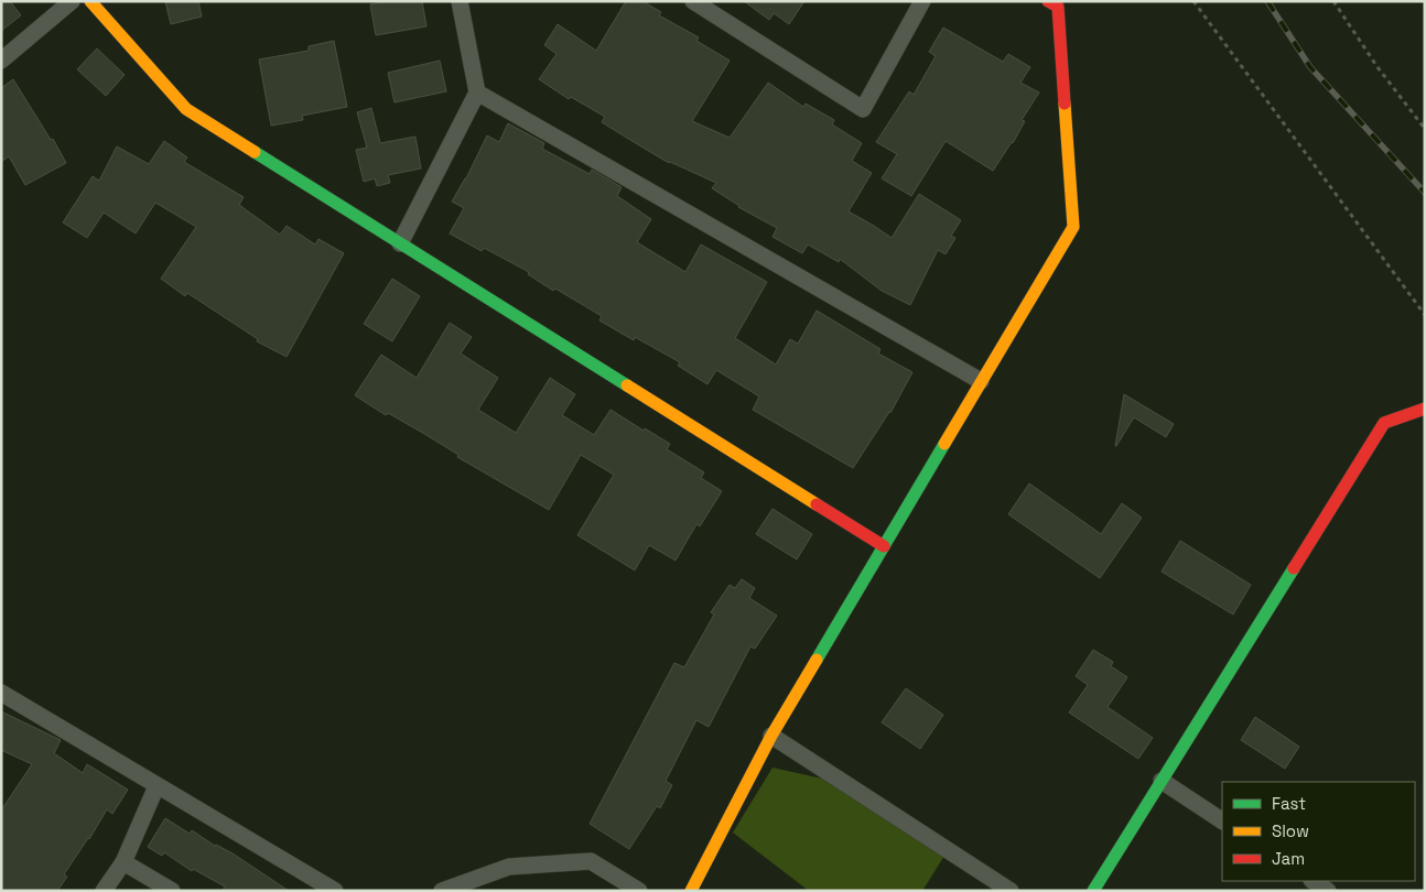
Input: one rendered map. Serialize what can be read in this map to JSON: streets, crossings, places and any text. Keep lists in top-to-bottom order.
{
  "legend": ["Fast", "Slow", "Jam"]
}
